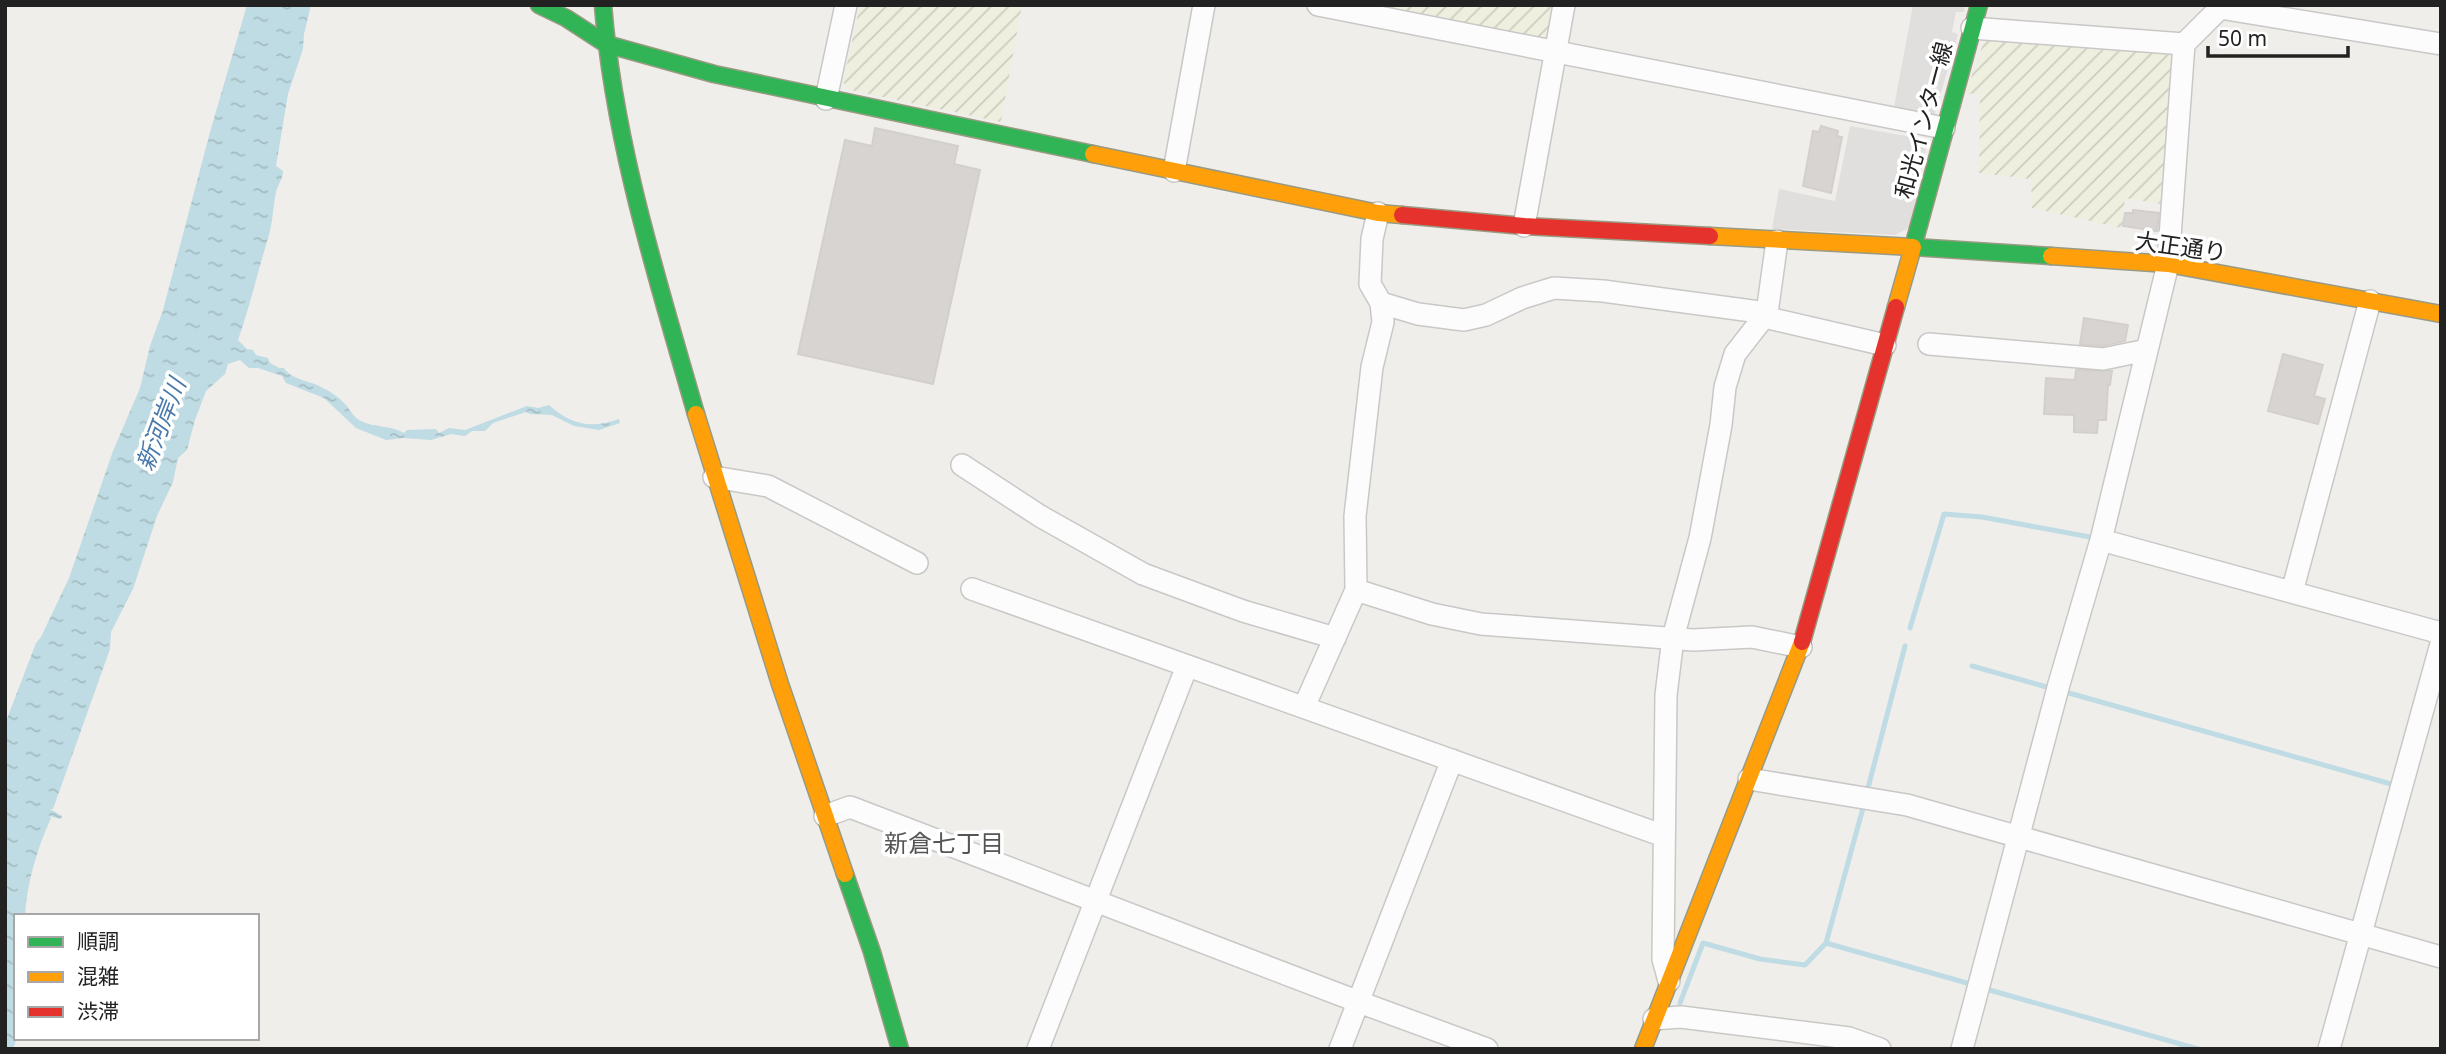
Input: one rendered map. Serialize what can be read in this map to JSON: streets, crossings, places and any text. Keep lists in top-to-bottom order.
{
  "streets": {
    "street": ["和光インター線", "大正通り"]
  },
  "crossings": [
    ["和光インター線", "大正通り"]
  ],
  "districts": ["新倉七丁目"],
  "water": ["新河岸川"],
  "legend": ["順調", "混雑", "渋滞"],
  "scale_bar": "50 m"
}
